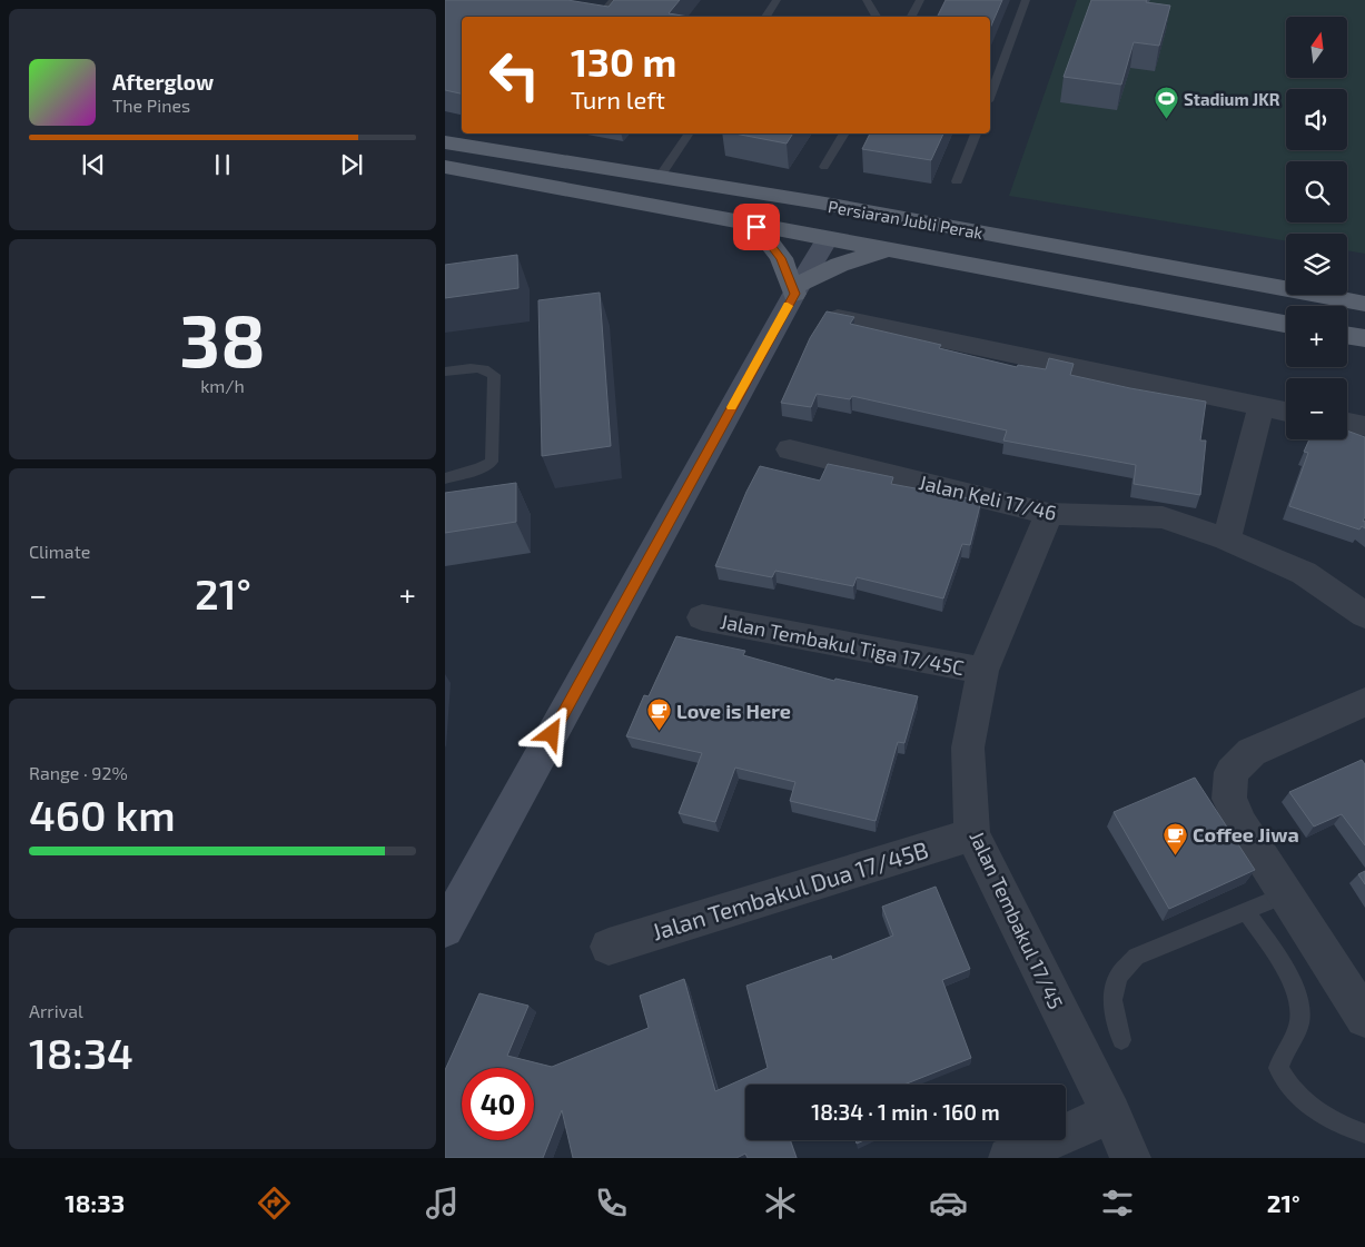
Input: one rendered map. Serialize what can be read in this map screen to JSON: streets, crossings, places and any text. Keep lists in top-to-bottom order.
{
  "streets": {
    "main road": ["Persiaran Jubli Perak"],
    "street": [
      "Jalan Keli 17/46",
      "Jalan Tembakul Tiga 17/45C",
      "Jalan Tembakul Dua 17/45B",
      "Jalan Tembakul 17/45"
    ]
  },
  "crossings": [
    ["Jalan Keli 17/46", "Jalan Tembakul 17/45"],
    ["Jalan Tembakul Tiga 17/45C", "Jalan Tembakul 17/45"],
    ["Jalan Tembakul Dua 17/45B", "Jalan Tembakul 17/45"]
  ],
  "places": {
    "sports": ["Stadium JKR"],
    "cafe": ["Love is Here", "Coffee Jiwa"]
  },
  "north": "top",
  "page": {
    "map_buttons": ["+", "−"],
    "turn": ["130 m", "Turn left"],
    "song": ["Afterglow", "The Pines"],
    "tile": [
      ["38", "km/h"],
      "Climate",
      ["Range · 92%", "460 km"],
      ["Arrival", "18:34"]
    ],
    "heat": ["−", "21°", "+"],
    "limit": "40",
    "trip": "18:34 · 1 min · 160 m",
    "tabs": ["18:33", "21°"]
  }
}
